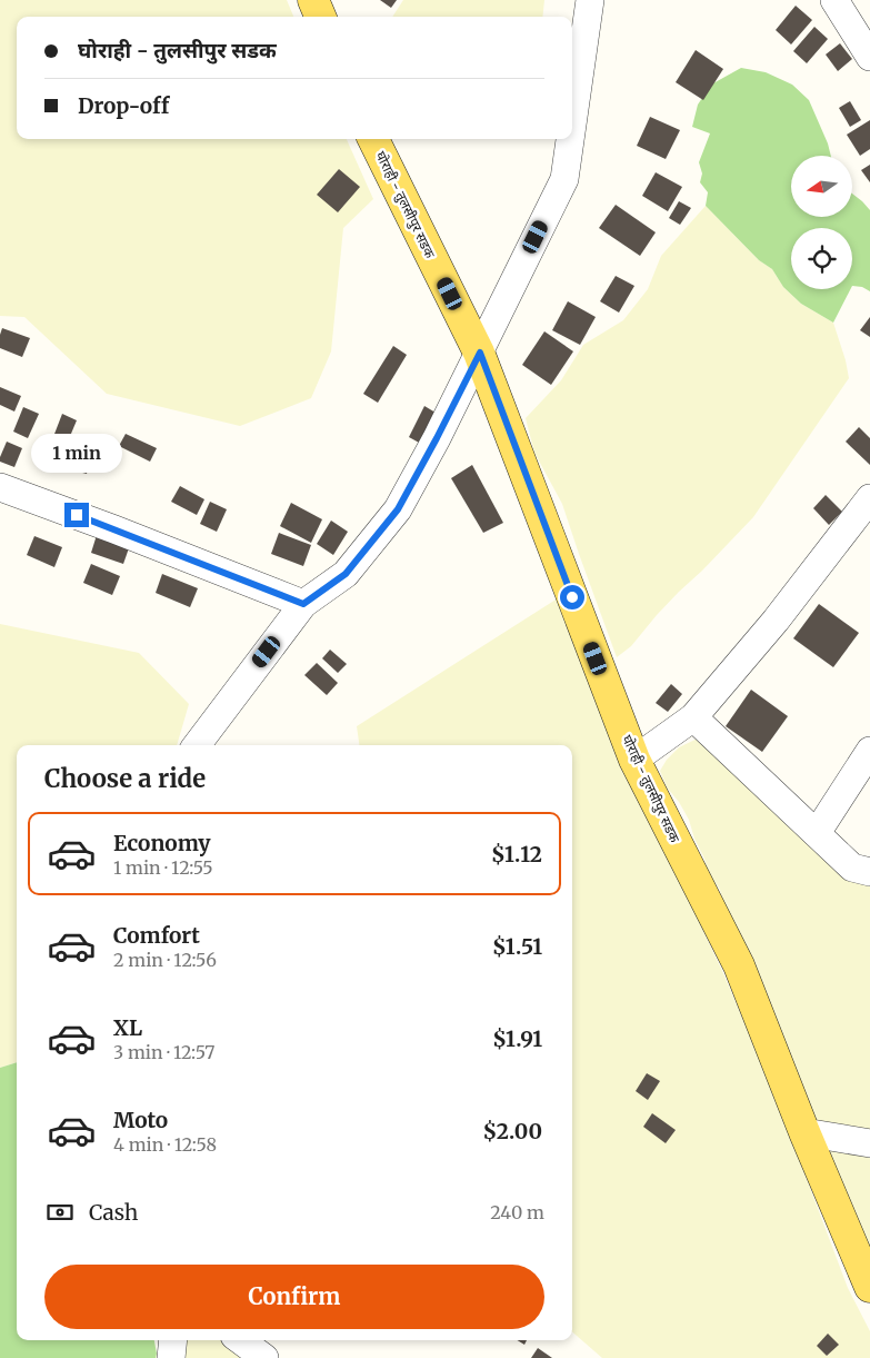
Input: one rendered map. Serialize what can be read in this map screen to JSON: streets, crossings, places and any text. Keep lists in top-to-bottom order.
{
  "streets": {
    "main road": ["घोराही - तुलसीपुर सडक"]
  },
  "north": "left",
  "page": {
    "banner": ["घोराही - तुलसीपुर सडक", "Drop-off"],
    "bubble": "1 min",
    "heading": "Choose a ride",
    "list": [
      {
        "name": "Economy",
        "note": "1 min · 12:55",
        "value": "$1.12"
      },
      {
        "name": "Comfort",
        "note": "2 min · 12:56",
        "value": "$1.51"
      },
      {
        "name": "XL",
        "note": "3 min · 12:57",
        "value": "$1.91"
      },
      {
        "name": "Moto",
        "note": "4 min · 12:58",
        "value": "$2.00"
      }
    ],
    "pay": ["Cash", "240 m"],
    "buttons": "Confirm"
  }
}
